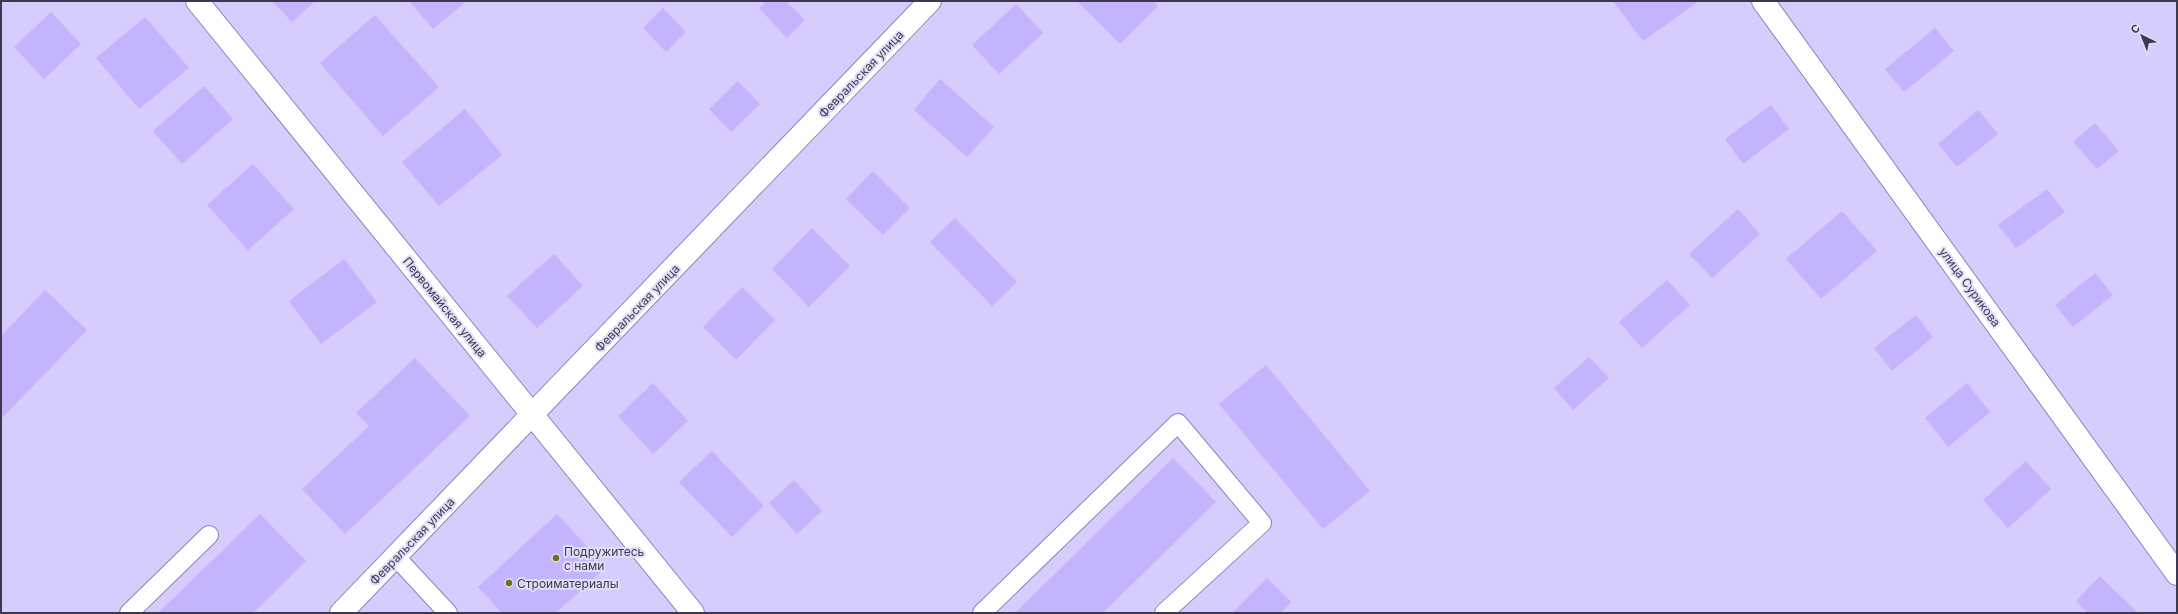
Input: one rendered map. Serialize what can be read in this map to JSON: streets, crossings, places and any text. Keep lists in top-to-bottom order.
{
  "streets": {
    "street": ["Февральская улица", "улица Сурикова", "Первомайская улица"]
  },
  "crossings": [
    ["Февральская улица", "Первомайская улица"]
  ],
  "places": ["Подружитесь с нами", "Строиматериалы"],
  "north": "top left"
}
